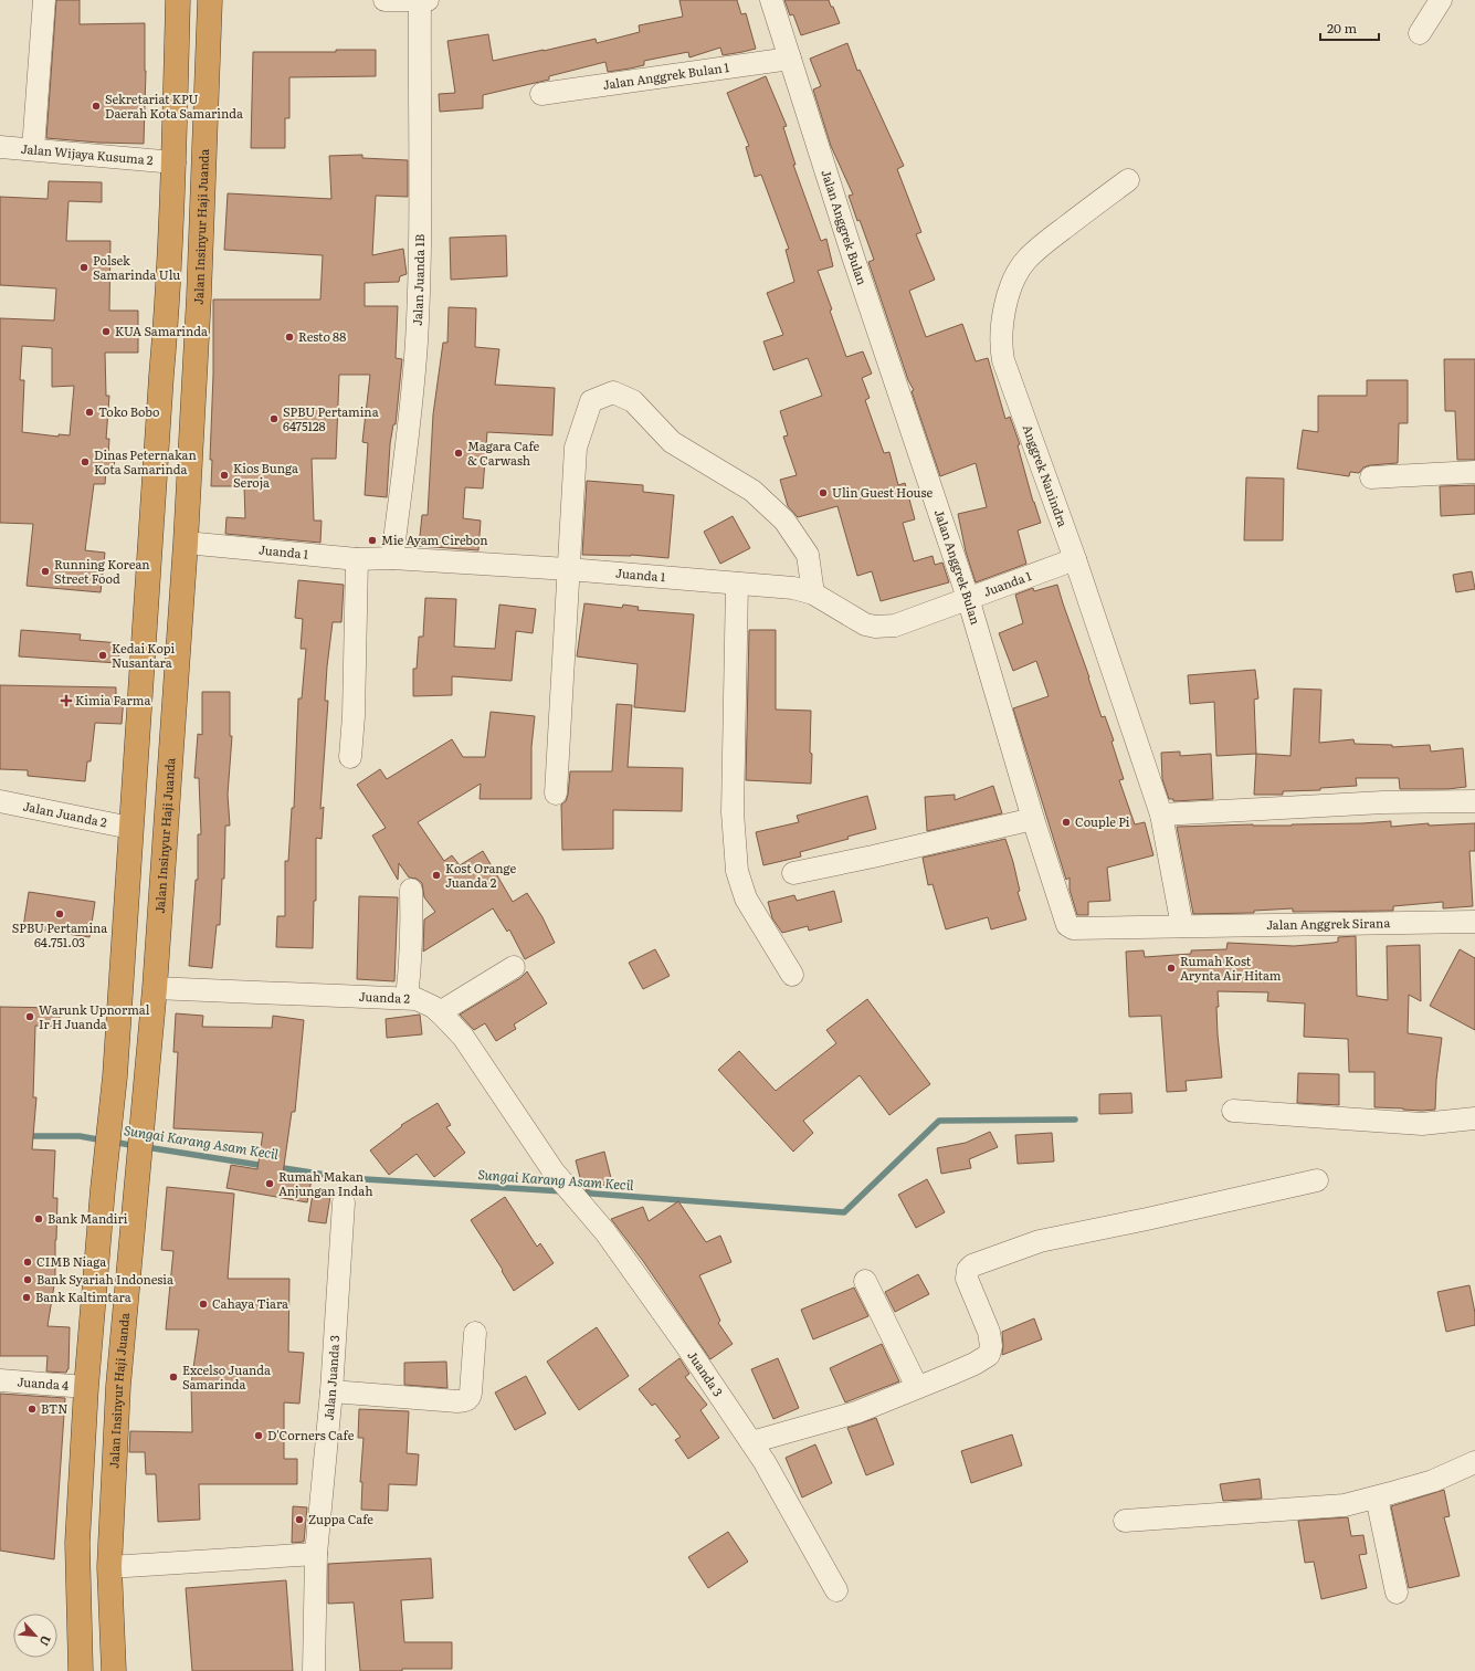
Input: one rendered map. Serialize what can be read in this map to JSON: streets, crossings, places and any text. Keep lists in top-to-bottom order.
{
  "streets": {
    "highway": ["Jalan Insinyur Haji Juanda"],
    "street": [
      "Jalan Anggrek Bulan 1",
      "Jalan Wijaya Kusuma 2",
      "Jalan Anggrek Bulan",
      "Jalan Juanda 1B",
      "Anggrek Nanindra",
      "Juanda 1",
      "Jalan Juanda 2",
      "Jalan Anggrek Sirana",
      "Juanda 2",
      "Juanda 3",
      "Jalan Juanda 3",
      "Juanda 4"
    ]
  },
  "crossings": [
    ["Jalan Anggrek Bulan 1", "Jalan Anggrek Bulan"],
    ["Jalan Insinyur Haji Juanda", "Juanda 1"],
    ["Jalan Insinyur Haji Juanda", "Juanda 2"],
    ["Jalan Anggrek Bulan", "Anggrek Nanindra"],
    ["Jalan Anggrek Bulan", "Juanda 1"],
    ["Jalan Anggrek Bulan", "Jalan Anggrek Sirana"],
    ["Jalan Juanda 1B", "Juanda 1"],
    ["Anggrek Nanindra", "Juanda 1"],
    ["Anggrek Nanindra", "Jalan Anggrek Sirana"],
    ["Juanda 2", "Juanda 3"]
  ],
  "water": ["Sungai Karang Asam Kecil"],
  "places": {
    "other": [
      "Sekretariat KPU Daerah Kota Samarinda",
      "Polsek Samarinda Ulu",
      "KUA Samarinda",
      "Resto 88",
      "Toko Bobo",
      "SPBU Pertamina 6475128",
      "Magara Cafe & Carwash",
      "Dinas Peternakan Kota Samarinda",
      "Kios Bunga Seroja",
      "Ulin Guest House",
      "Mie Ayam Cirebon",
      "Running Korean Street Food",
      "Kedai Kopi Nusantara",
      "Couple Pi",
      "Kost Orange Juanda 2",
      "SPBU Pertamina 64.751.03",
      "Rumah Kost Arynta Air Hitam",
      "Warunk Upnormal Ir H Juanda",
      "Rumah Makan Anjungan Indah",
      "Bank Mandiri",
      "CIMB Niaga",
      "Bank Syariah Indonesia",
      "Bank Kaltimtara",
      "Cahaya Tiara",
      "Excelso Juanda Samarinda",
      "BTN",
      "D'Corners Cafe",
      "Zuppa Cafe"
    ],
    "health": ["Kimia Farma"]
  },
  "scale_bar": "20 m",
  "north": "bottom right"
}
